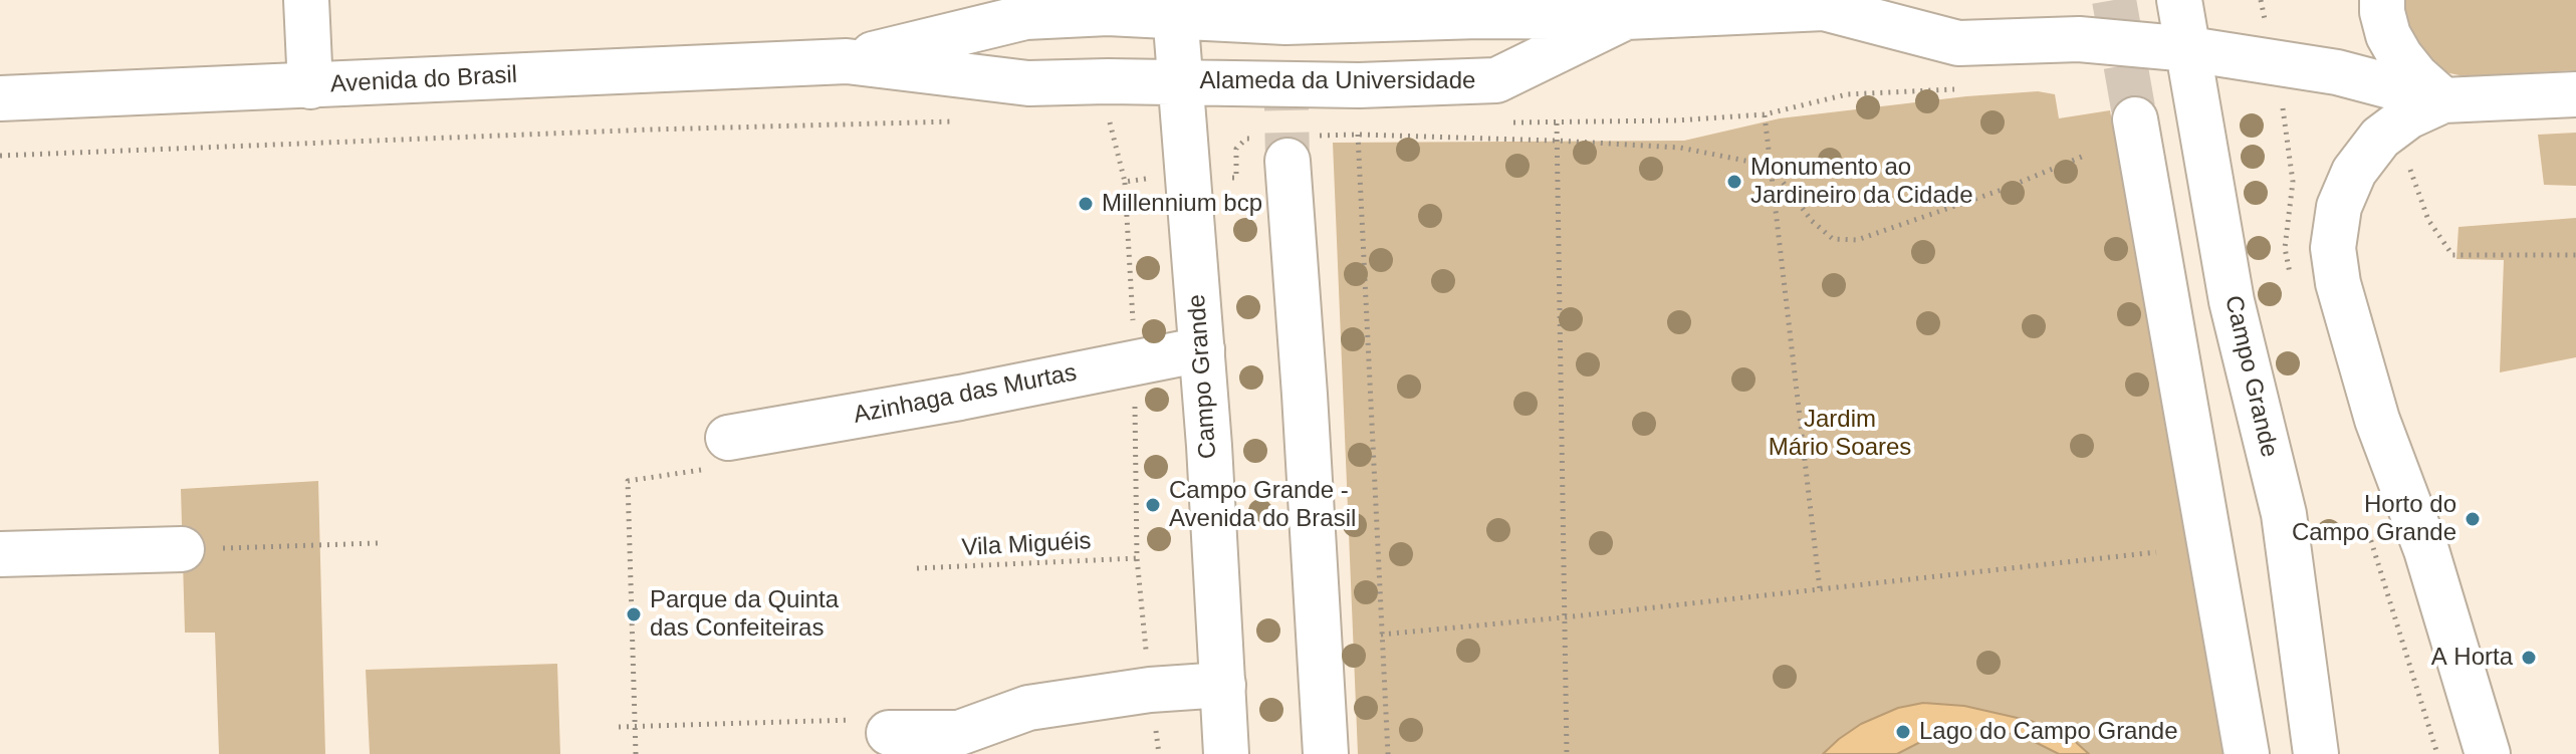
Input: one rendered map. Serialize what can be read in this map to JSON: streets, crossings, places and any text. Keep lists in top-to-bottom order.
{
  "streets": {
    "main road": [
      "Avenida do Brasil",
      "Alameda da Universidade",
      "Campo Grande",
      "Azinhaga das Murtas"
    ],
    "path": ["Vila Miguéis"]
  },
  "crossings": [
    ["Avenida do Brasil", "Alameda da Universidade"],
    ["Avenida do Brasil", "Campo Grande"],
    ["Alameda da Universidade", "Campo Grande"],
    ["Campo Grande", "Azinhaga das Murtas"]
  ],
  "parks": ["Jardim Mário Soares"],
  "places": [
    "Monumento ao Jardineiro da Cidade",
    "Millennium bcp",
    "Campo Grande - Avenida do Brasil",
    "Horto do Campo Grande",
    "Parque da Quinta das Confeiteiras",
    "A Horta",
    "Lago do Campo Grande"
  ]
}
